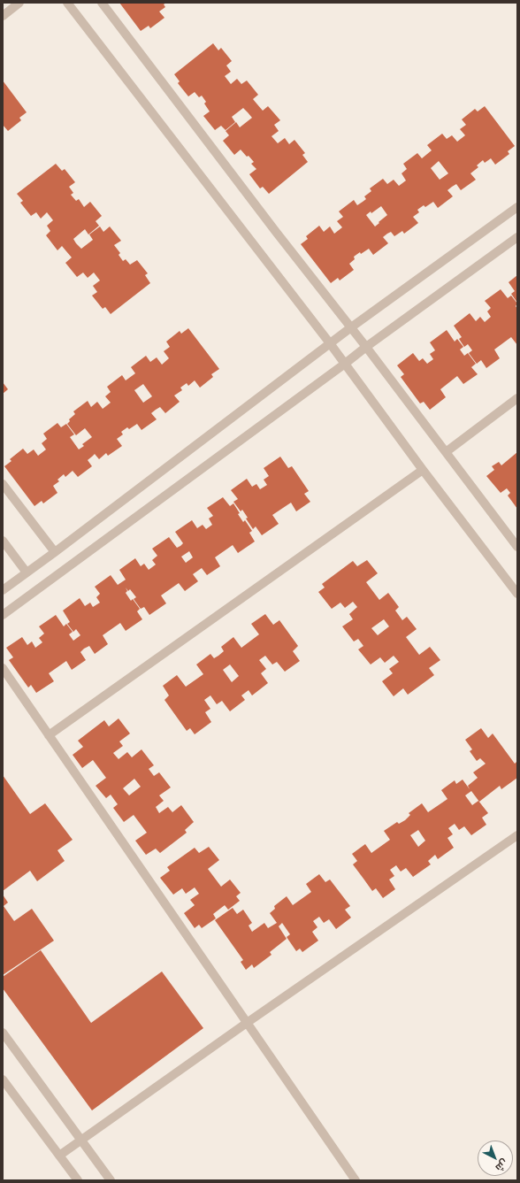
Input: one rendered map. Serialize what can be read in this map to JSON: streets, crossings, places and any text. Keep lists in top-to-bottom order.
{
  "north": "bottom right"
}
